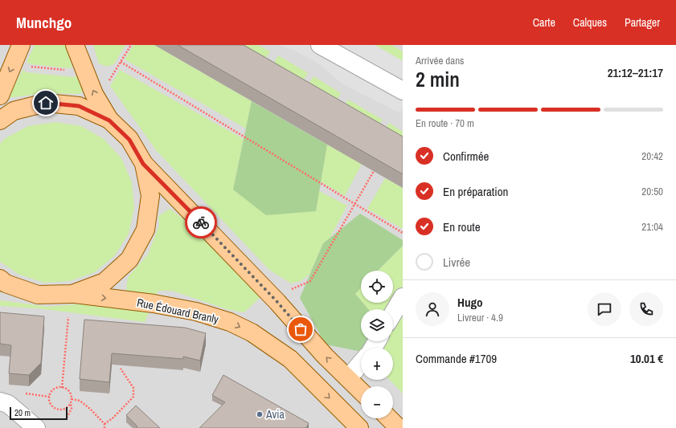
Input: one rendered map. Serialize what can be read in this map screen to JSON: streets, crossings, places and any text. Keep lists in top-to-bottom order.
{
  "streets": {
    "main road": ["Rue Édouard Branly"]
  },
  "places": ["Avia"],
  "scale_bar": "20 m",
  "page": {
    "header": "Munchgo",
    "nav": ["Carte", "Calques", "Partager"],
    "heading": ["2 min", "Arrivée dans", "21:12–21:17"],
    "panel": [
      "Hugo",
      "Livreur · 4.9",
      "Commande #1709",
      "10.01 €"
    ],
    "bar": "En route · 70 m",
    "list": [
      ["Confirmée", "20:42"],
      ["En préparation", "20:50"],
      ["En route", "21:04"],
      "Livrée"
    ],
    "map_buttons": ["+", "−"],
    "scale": "20 m"
  }
}
